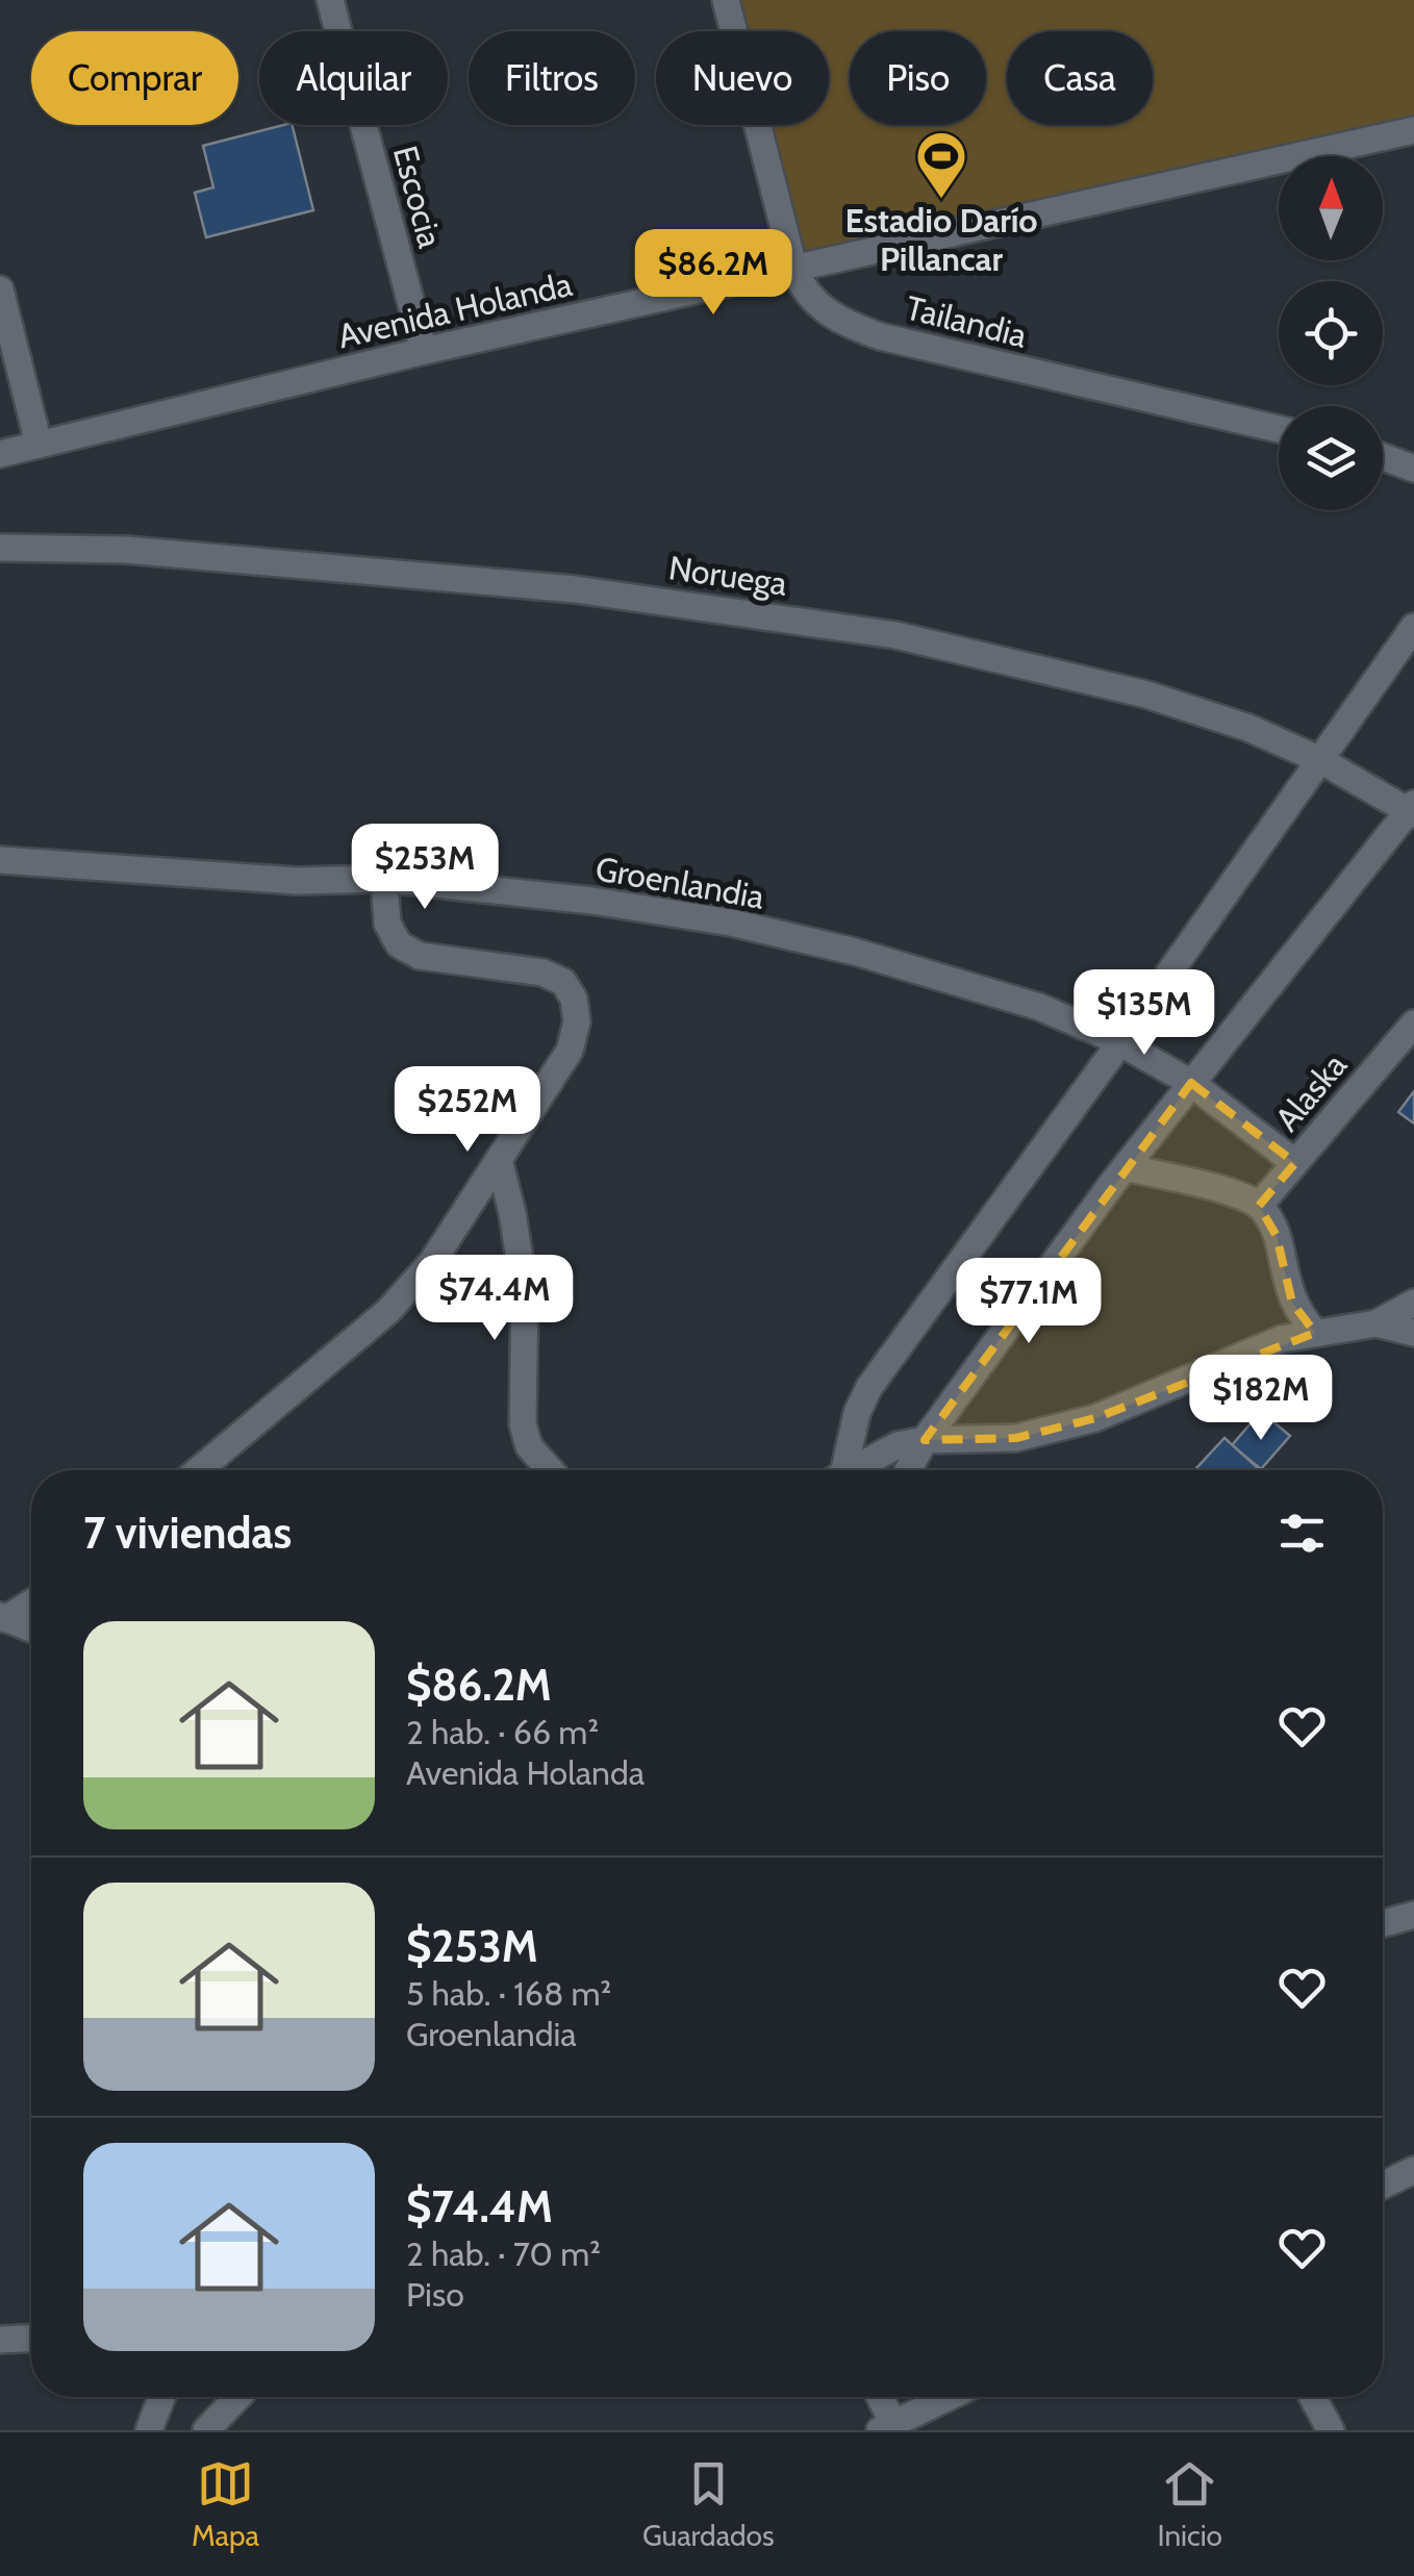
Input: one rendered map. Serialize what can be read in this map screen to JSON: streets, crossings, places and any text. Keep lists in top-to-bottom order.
{
  "streets": {
    "street": [
      "Escocia",
      "Avenida Holanda",
      "Tailandia",
      "Noruega",
      "Groenlandia",
      "Alaska"
    ]
  },
  "crossings": [
    ["Escocia", "Avenida Holanda"],
    ["Avenida Holanda", "Tailandia"],
    ["Groenlandia", "Alaska"]
  ],
  "places": {
    "sports": ["Estadio Darío Pillancar"]
  },
  "north": "top",
  "page": {
    "chip": [
      "Comprar",
      "Alquilar",
      "Filtros",
      "Nuevo",
      "Piso",
      "Casa"
    ],
    "price": [
      "$86.2M",
      "$253M",
      "$135M",
      "$252M",
      "$74.4M",
      "$77.1M",
      "$182M"
    ],
    "heading": "7 viviendas",
    "list": [
      {
        "name": "$86.2M",
        "note": "2 hab. · 66 m² · Avenida Holanda"
      },
      {
        "name": "$253M",
        "note": "5 hab. · 168 m² · Groenlandia"
      },
      {
        "name": "$74.4M",
        "note": "2 hab. · 70 m² · Piso"
      }
    ],
    "tabs": ["Mapa", "Guardados", "Inicio"]
  }
}
